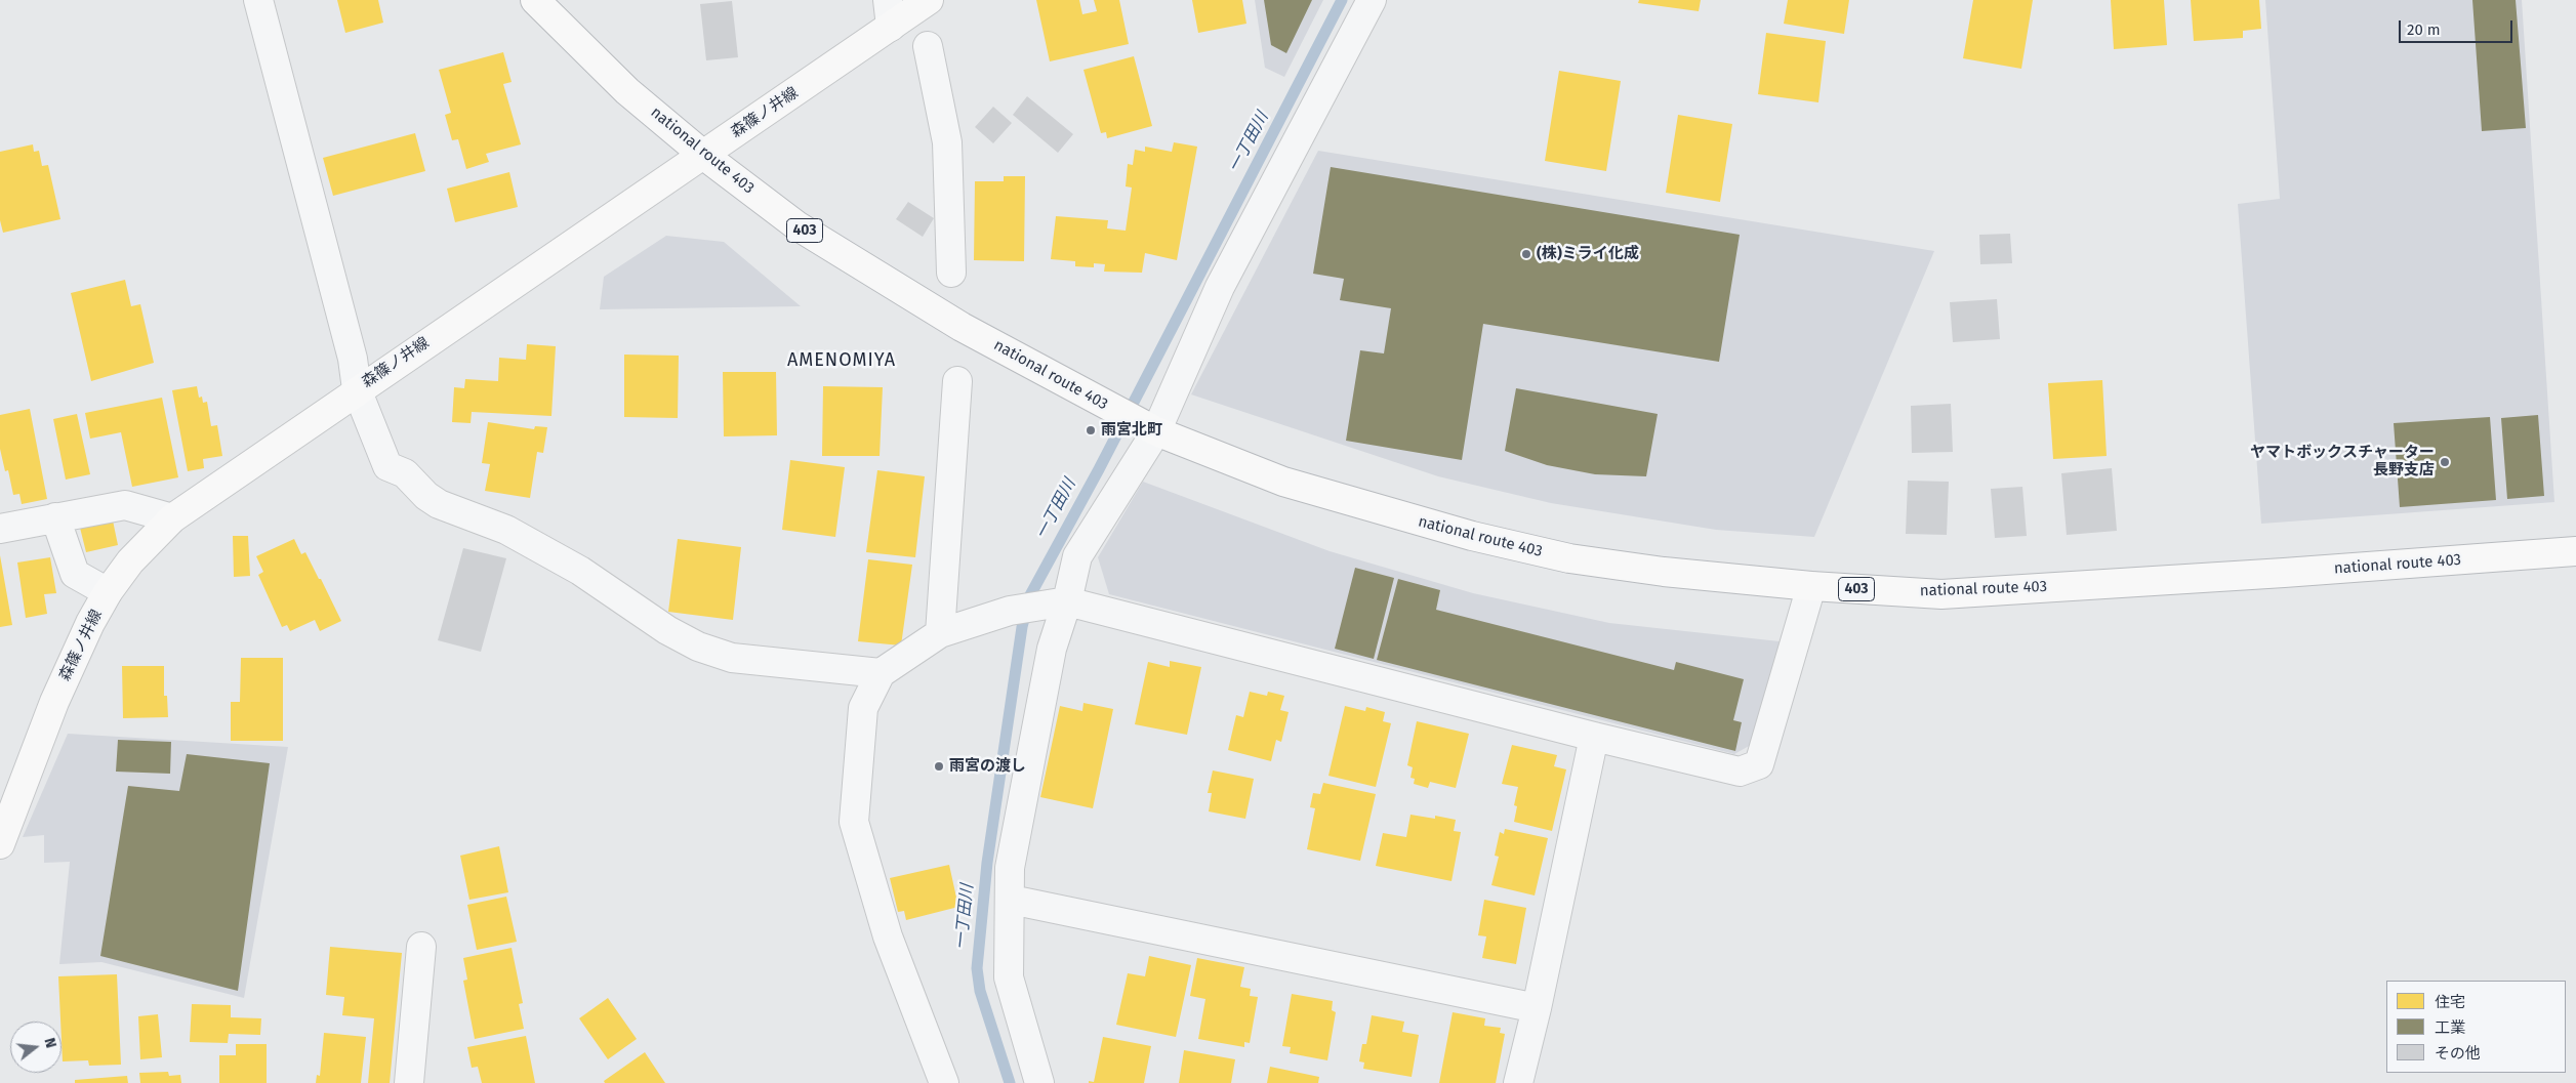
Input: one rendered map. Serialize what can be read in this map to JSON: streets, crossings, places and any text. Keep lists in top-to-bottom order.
{
  "streets": {
    "main road": ["森篠ノ井線", "national route 403", "403"]
  },
  "crossings": [
    ["森篠ノ井線", "national route 403"]
  ],
  "districts": ["AMENOMIYA"],
  "water": ["一丁田川"],
  "places": [
    "(株)ミライ化成",
    "雨宮北町",
    "ヤマトボックスチャーター 長野支店",
    "雨宮の渡し"
  ],
  "legend": ["住宅", "工業", "その他"],
  "scale_bar": "20 m",
  "north": "right"
}
